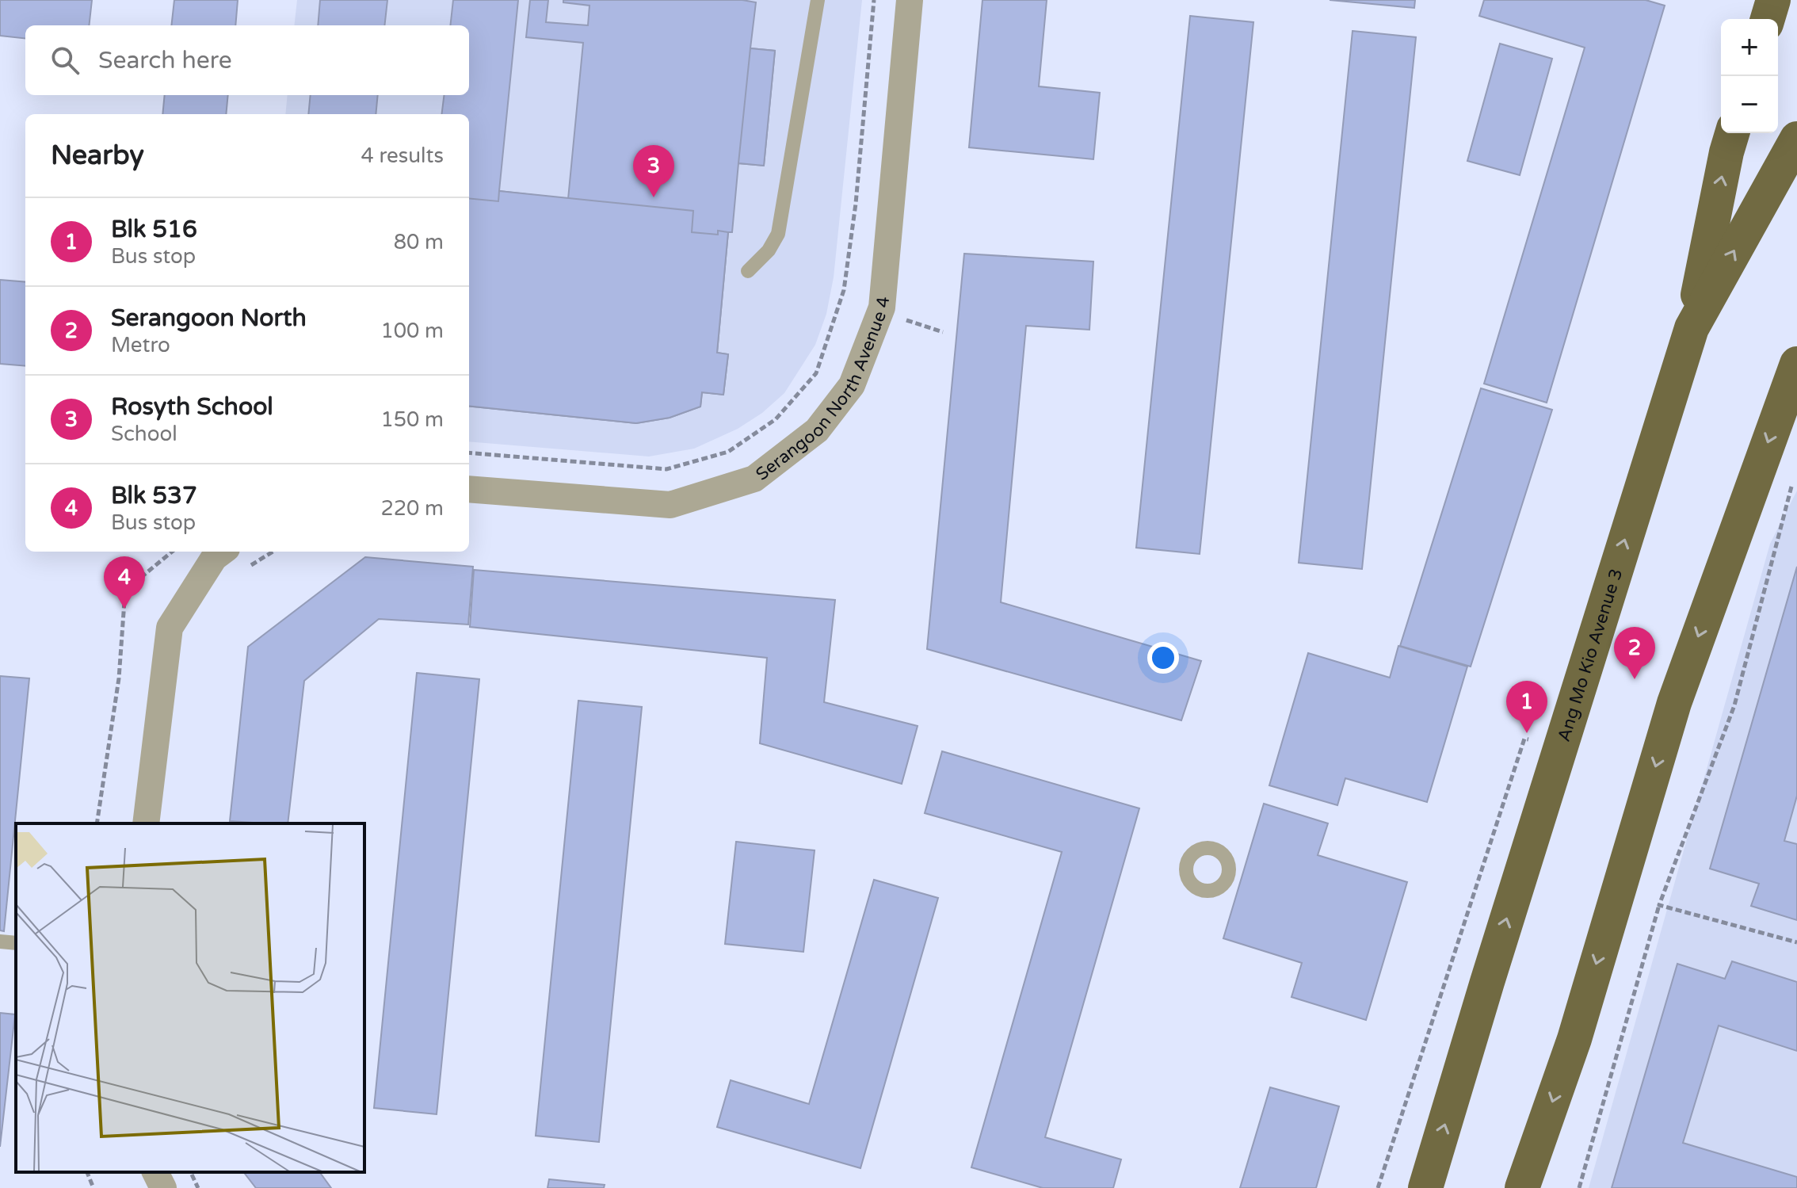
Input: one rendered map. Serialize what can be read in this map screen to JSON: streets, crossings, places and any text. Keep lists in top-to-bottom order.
{
  "streets": {
    "highway": ["Ang Mo Kio Avenue 3"],
    "street": ["Serangoon North Avenue 4"]
  },
  "page": {
    "map_buttons": ["+", "−"],
    "search": "Search here",
    "heading": ["Nearby", "4 results"],
    "pins": [
      "3",
      "4",
      "2",
      "1"
    ],
    "list": [
      {
        "mark": "1",
        "name": "Blk 516",
        "note": "Bus stop",
        "value": "80 m"
      },
      {
        "mark": "2",
        "name": "Serangoon North",
        "note": "Metro",
        "value": "100 m"
      },
      {
        "mark": "3",
        "name": "Rosyth School",
        "note": "School",
        "value": "150 m"
      },
      {
        "mark": "4",
        "name": "Blk 537",
        "note": "Bus stop",
        "value": "220 m"
      }
    ]
  }
}
